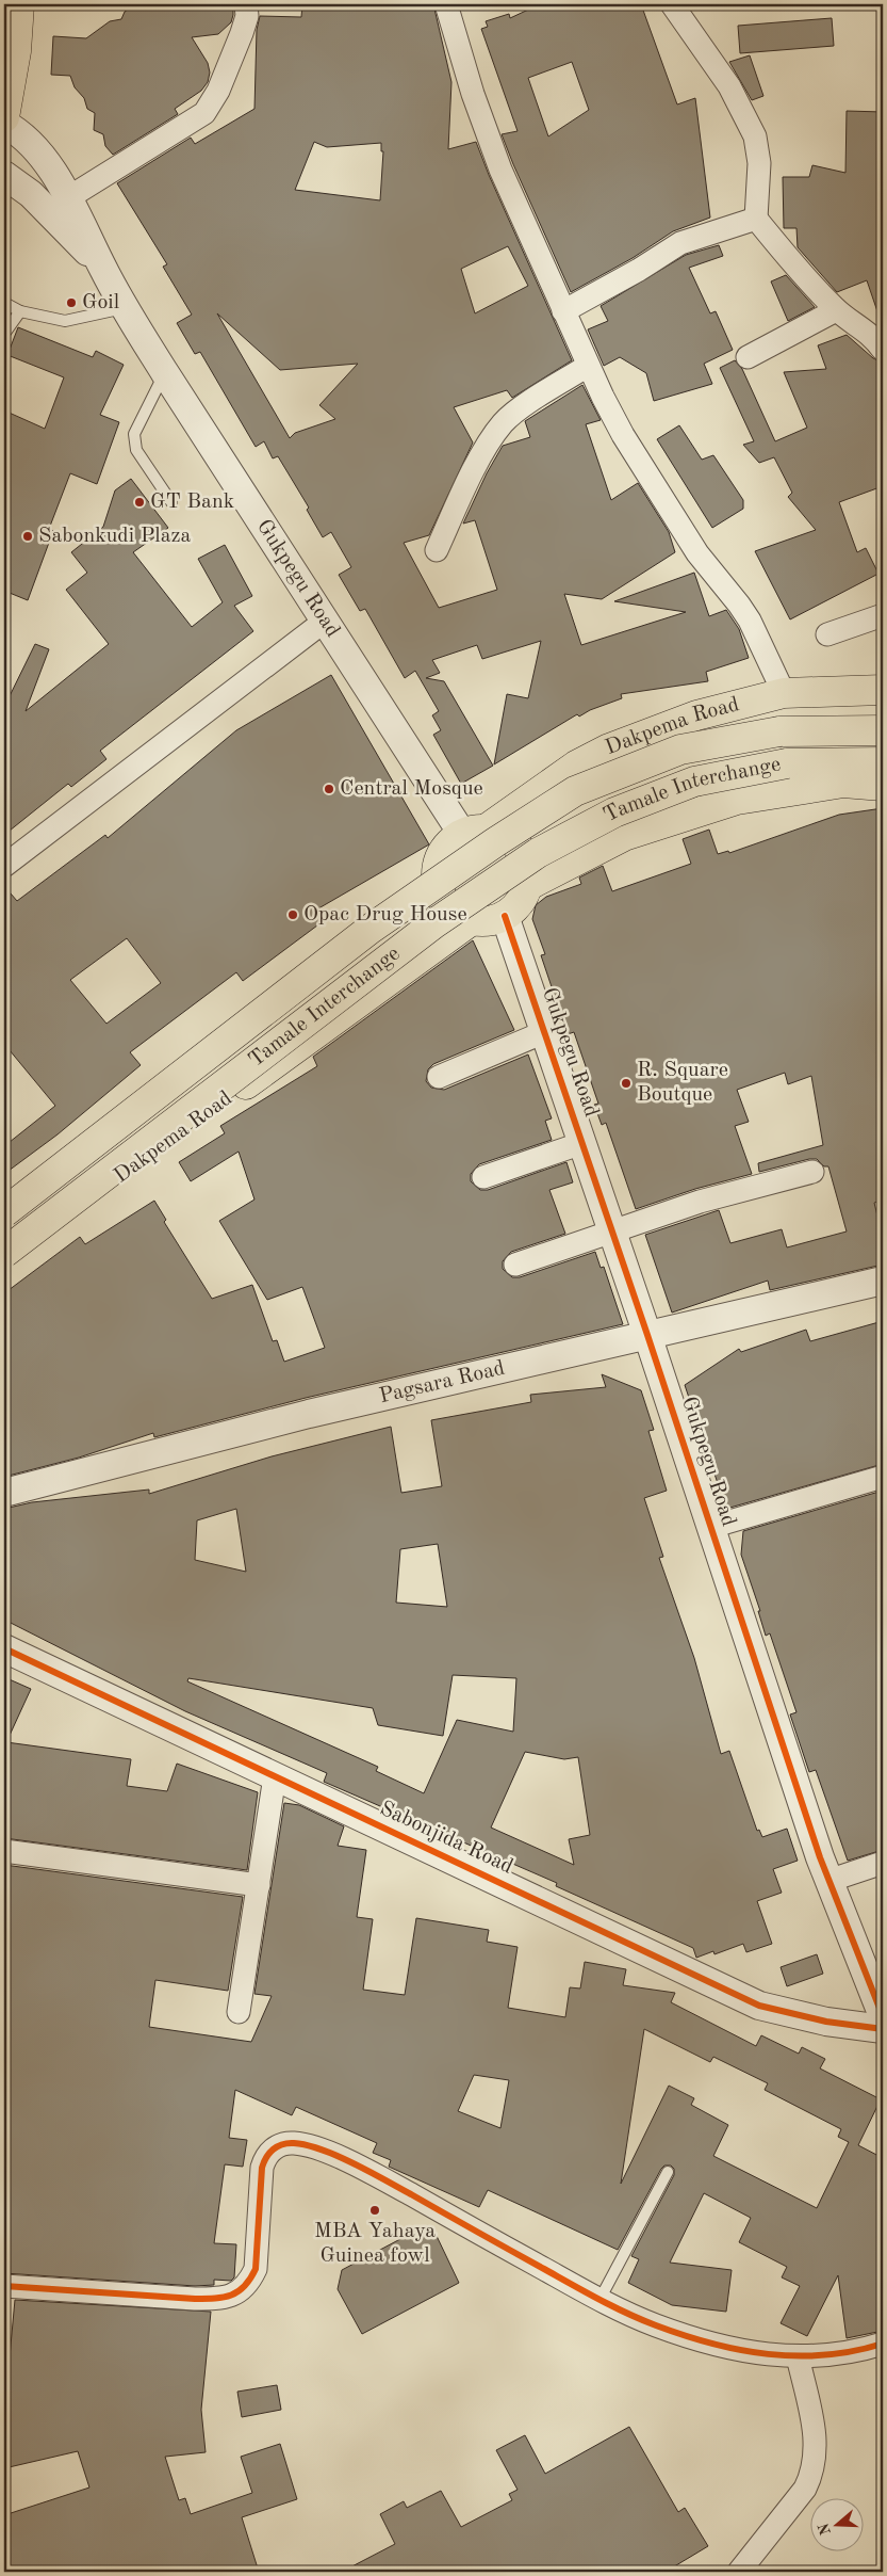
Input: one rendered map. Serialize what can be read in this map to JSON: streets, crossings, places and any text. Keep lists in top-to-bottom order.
{
  "streets": {
    "main road": ["Dakpema Road", "Tamale Interchange"],
    "street": ["Gukpegu Road", "Pagsara Road", "Sabonjida Road"]
  },
  "crossings": [
    ["Gukpegu Road", "Dakpema Road"],
    ["Gukpegu Road", "Pagsara Road"]
  ],
  "places": [
    "Goil",
    "GT Bank",
    "Sabonkudi Plaza",
    "Central Mosque",
    "Opac Drug House",
    "R. Square Boutque",
    "MBA Yahaya Guinea fowl"
  ],
  "north": "left"
}
